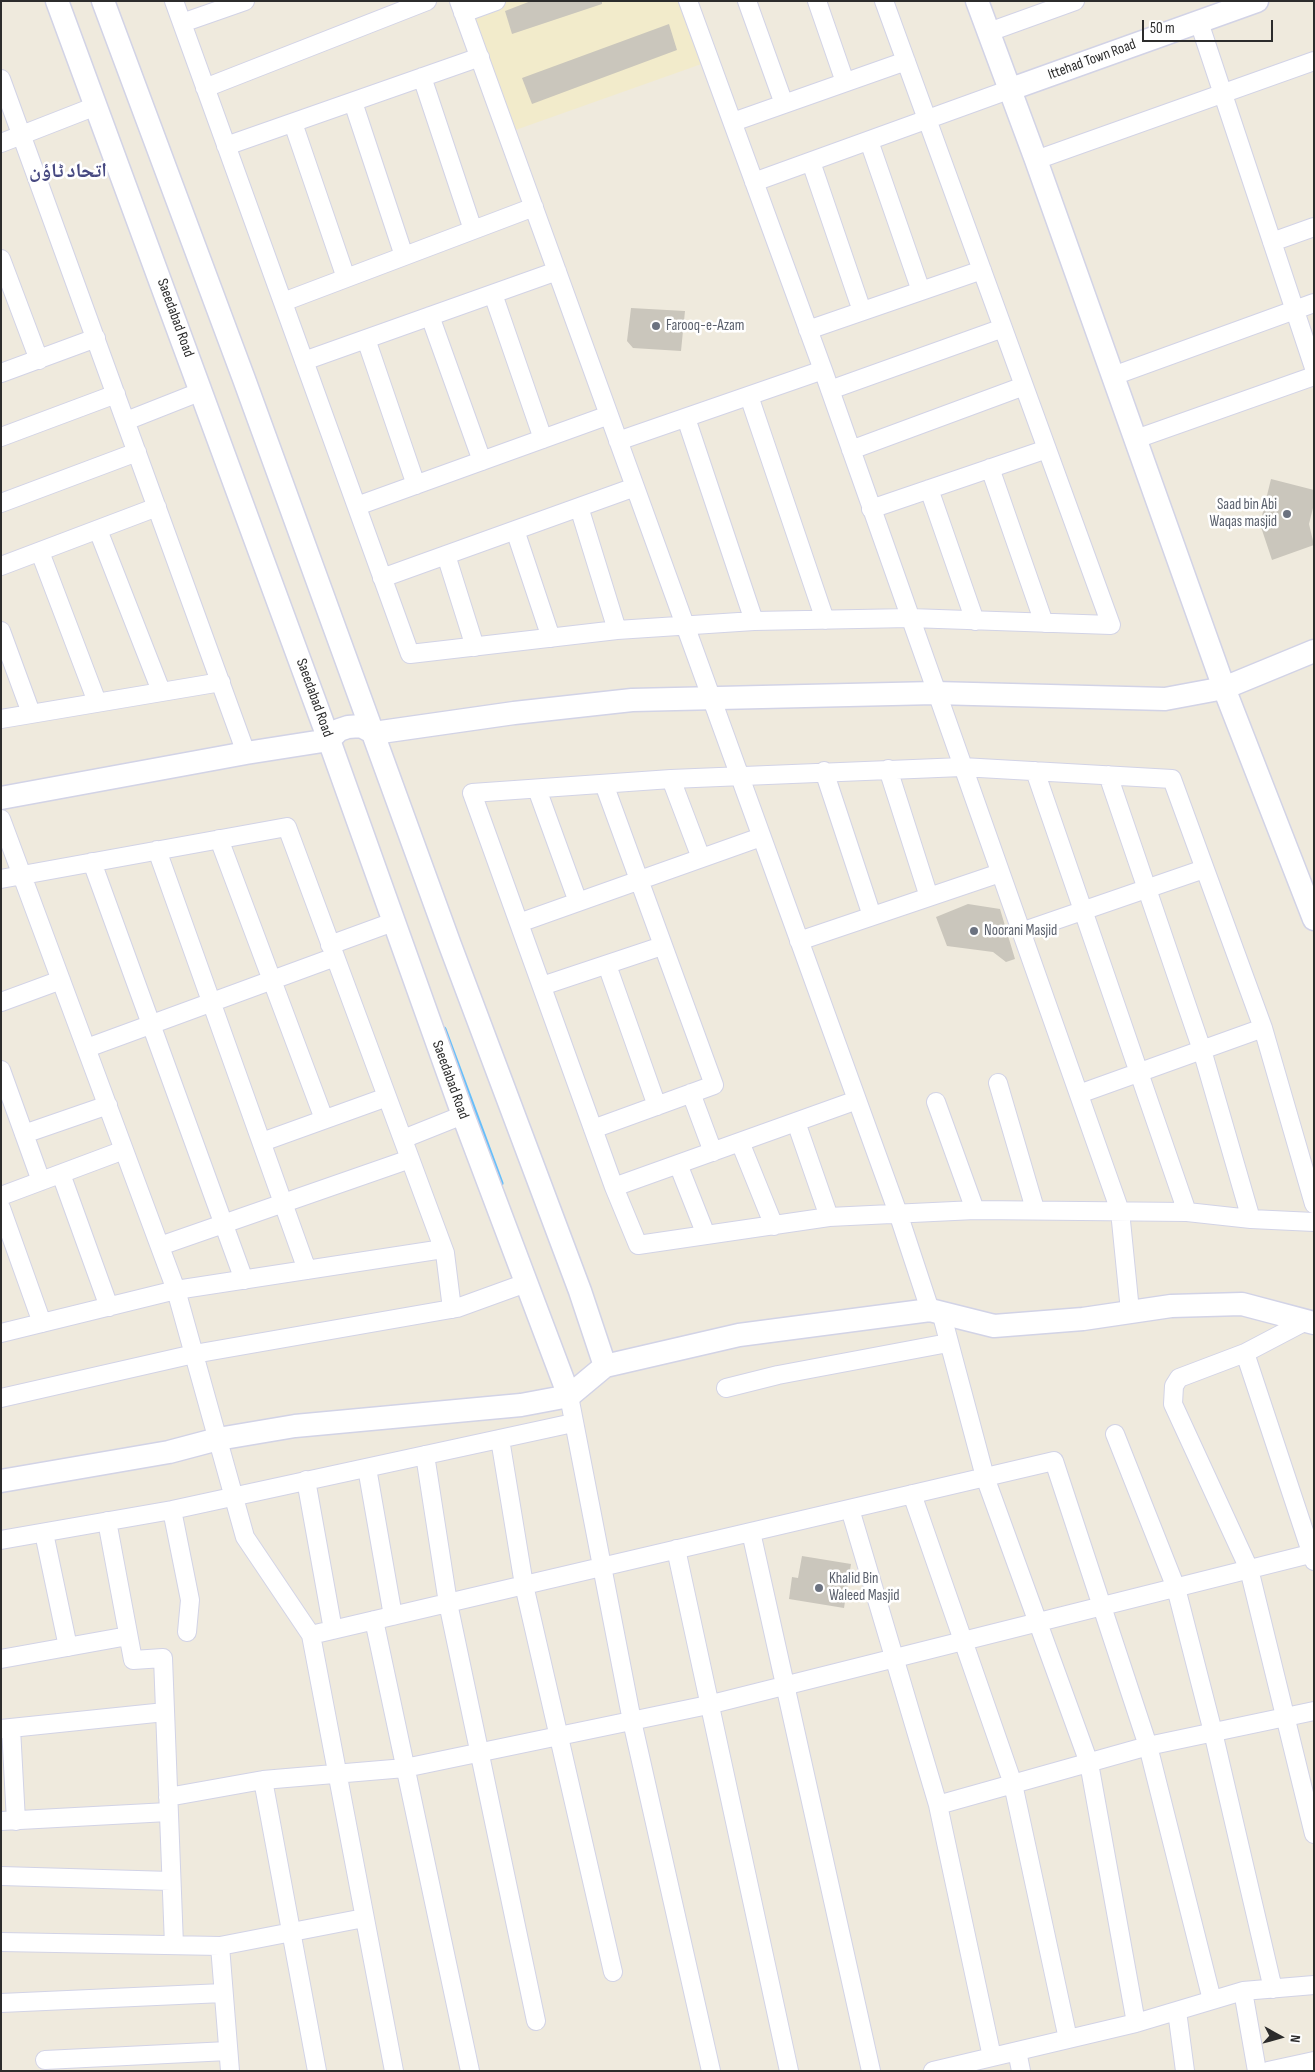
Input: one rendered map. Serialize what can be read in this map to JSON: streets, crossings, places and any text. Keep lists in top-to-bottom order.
{
  "streets": {
    "street": ["Ittehad Town Road", "Saeedabad Road"]
  },
  "districts": ["اتحاد ٹاؤن"],
  "places": [
    "Farooq-e-Azam",
    "Saad bin Abi Waqas masjid",
    "Noorani Masjid",
    "Khalid Bin Waleed Masjid"
  ],
  "scale_bar": "50 m",
  "north": "right"
}
